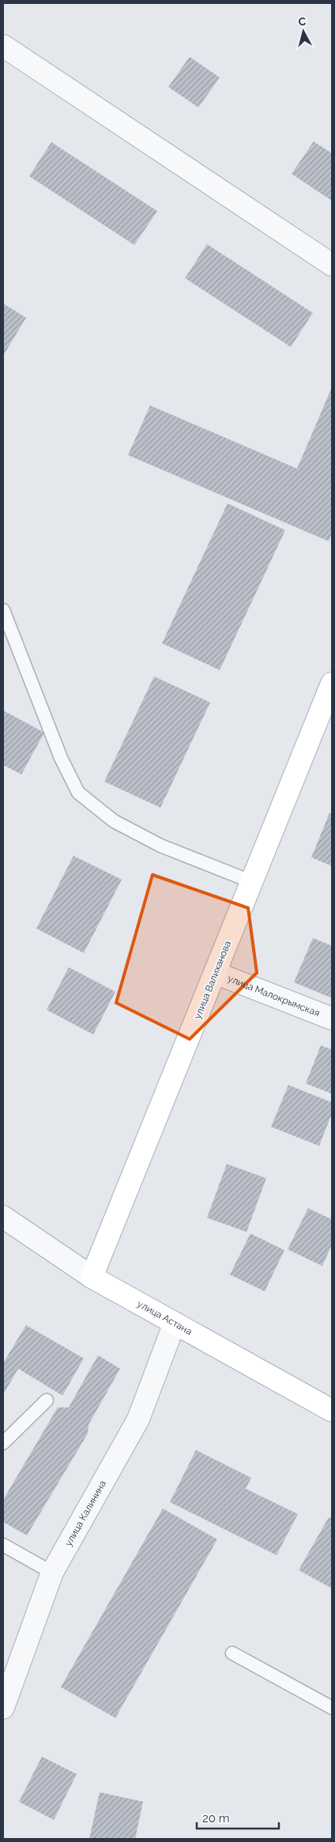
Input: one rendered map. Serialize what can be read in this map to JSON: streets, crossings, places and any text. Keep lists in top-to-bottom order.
{
  "streets": {
    "main road": ["улица Валиханова", "улица Астана"],
    "street": ["улица Малокрымская", "улица Калинина"]
  },
  "crossings": [
    ["улица Валиханова", "улица Малокрымская"],
    ["улица Валиханова", "улица Астана"],
    ["улица Астана", "улица Калинина"]
  ],
  "scale_bar": "20 m",
  "north": "top"
}
